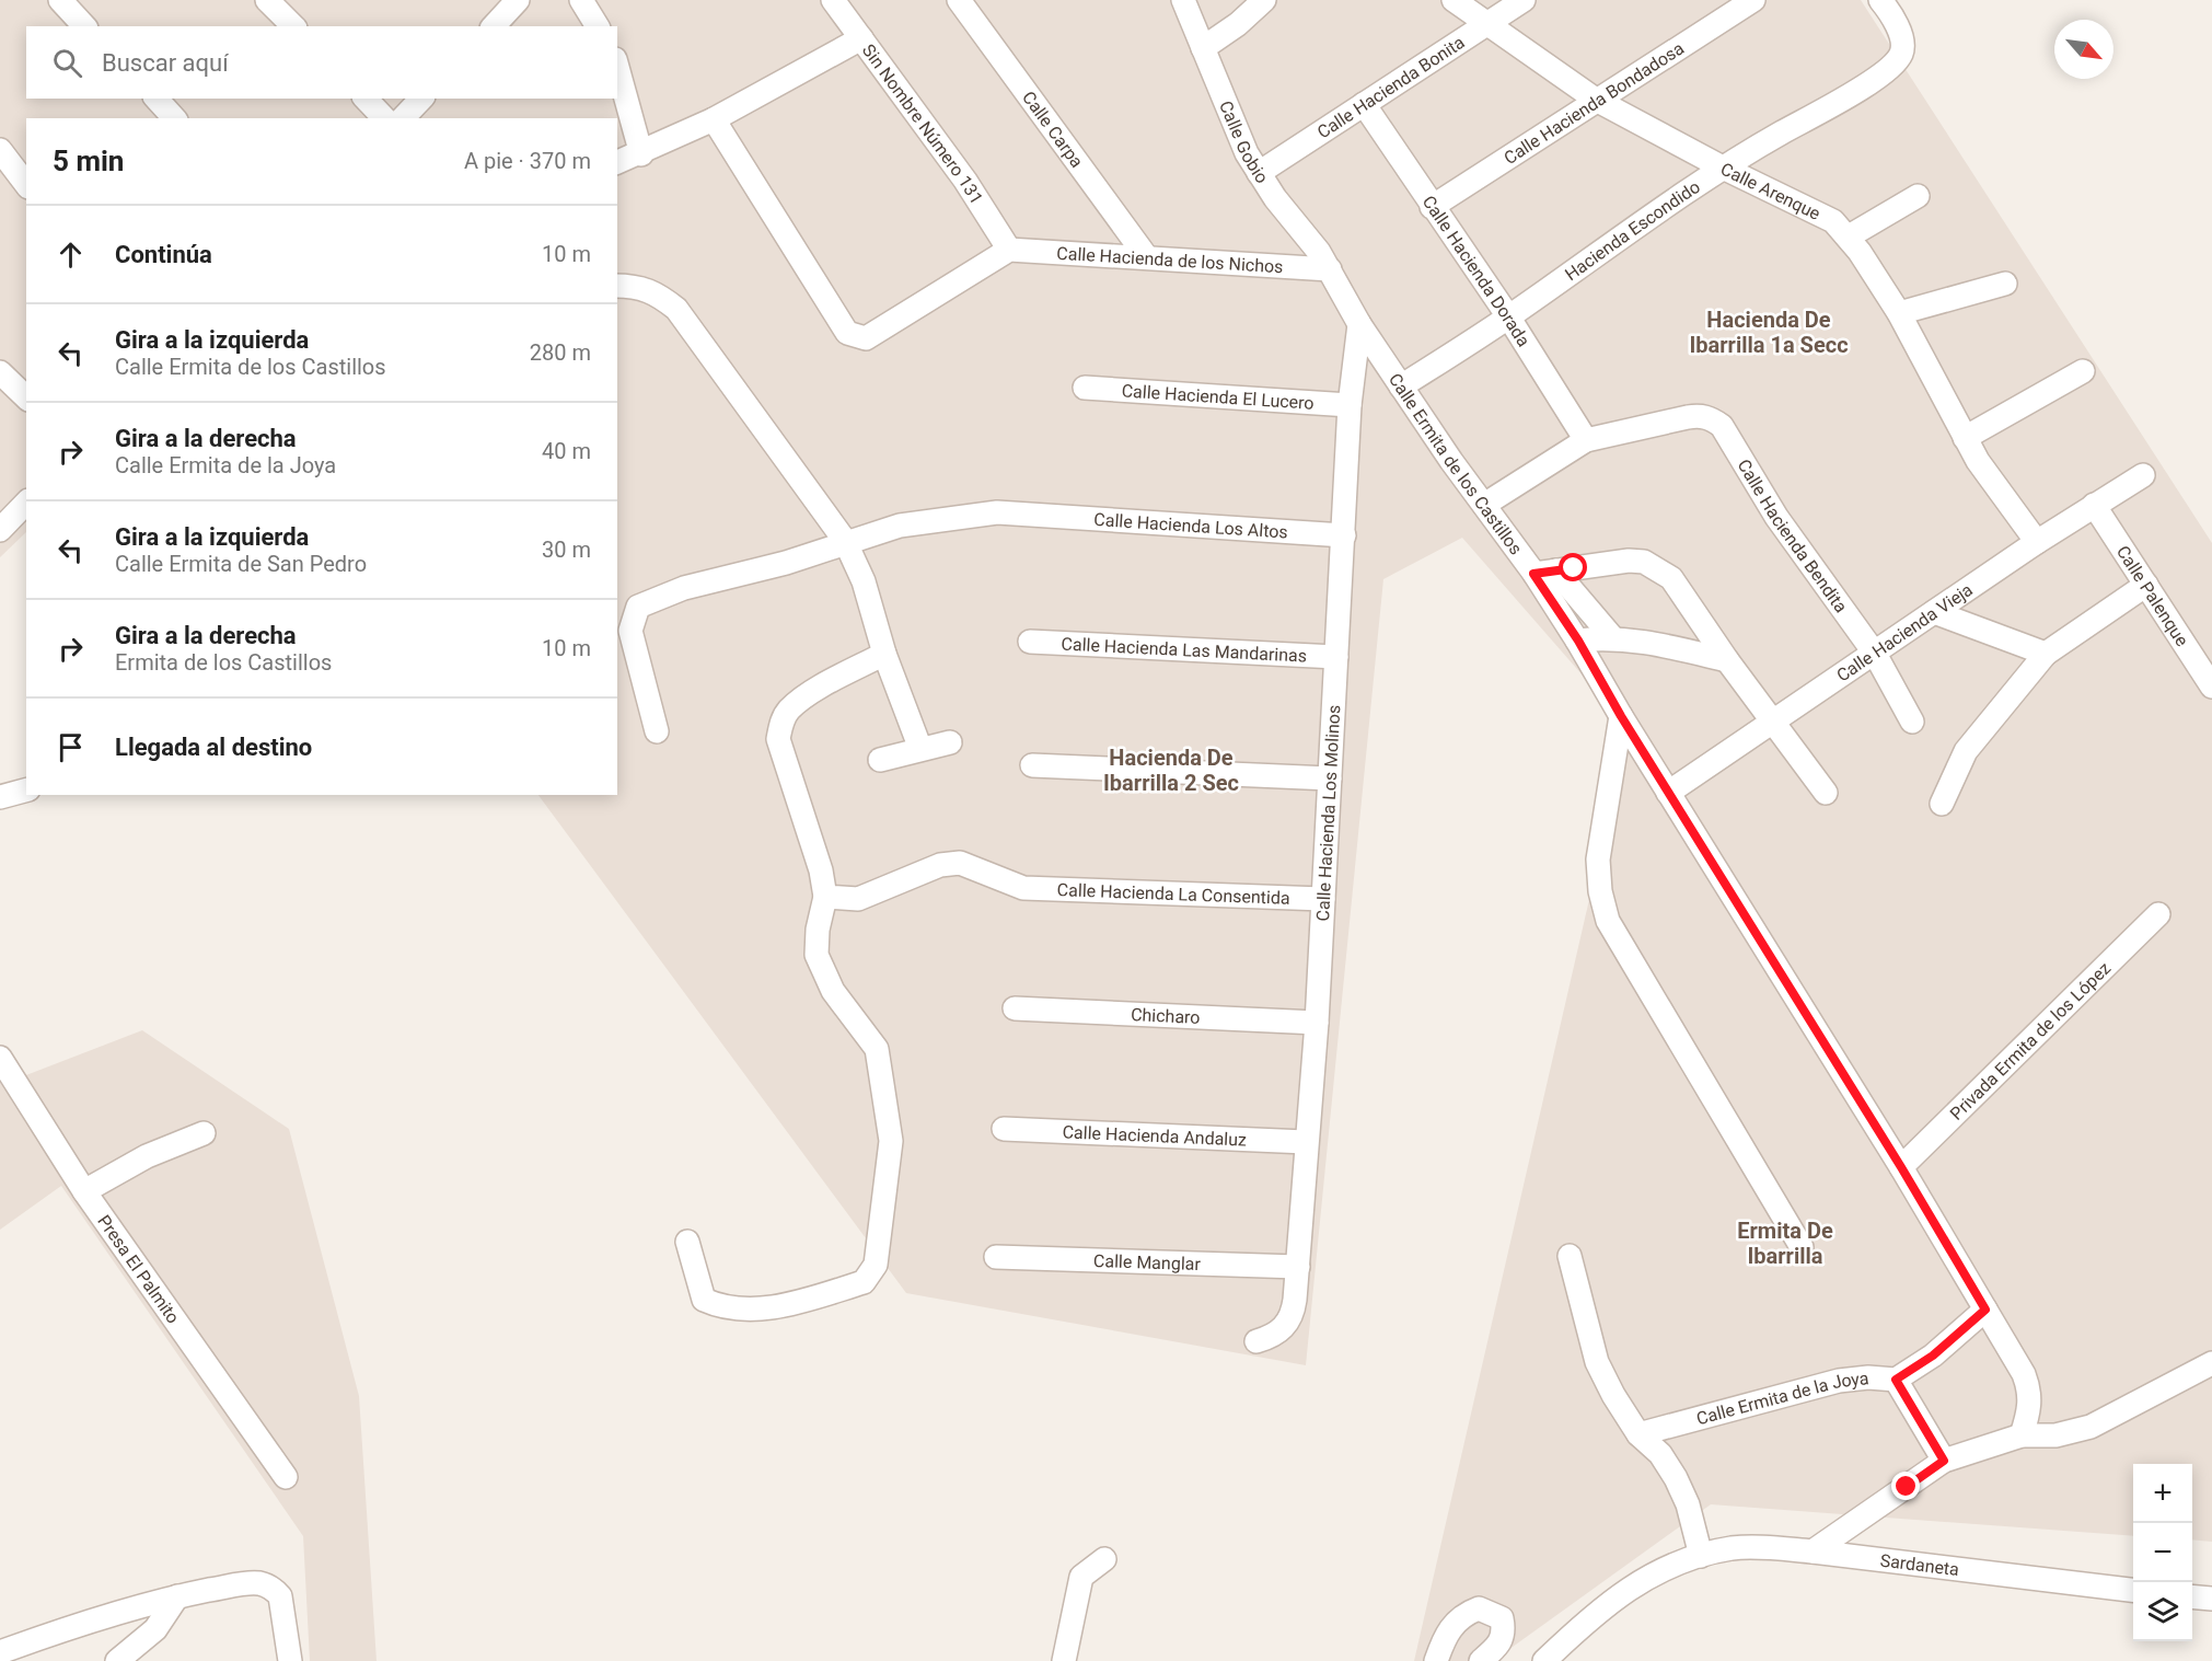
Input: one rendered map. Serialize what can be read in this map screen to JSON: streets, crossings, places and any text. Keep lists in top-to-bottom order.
{
  "streets": {
    "street": [
      "Calle Hacienda Bonita",
      "Calle Hacienda Bondadosa",
      "Sin Nombre Número 131",
      "Calle Carpa",
      "Calle Gobio",
      "Calle Arenque",
      "Hacienda Escondido",
      "Calle Hacienda de los Nichos",
      "Calle Hacienda Dorada",
      "Calle Hacienda El Lucero",
      "Calle Ermita de los Castillos",
      "Calle Hacienda Los Altos",
      "Calle Hacienda Bendita",
      "Calle Palenque",
      "Calle Hacienda Vieja",
      "Calle Hacienda Las Mandarinas",
      "Calle Hacienda Los Molinos",
      "Calle Hacienda La Consentida",
      "Chicharo",
      "Privada Ermita de los López",
      "Calle Hacienda Andaluz",
      "Calle Manglar",
      "Presa El Palmito",
      "Calle Ermita de la Joya",
      "Sardaneta"
    ]
  },
  "crossings": [
    ["Calle Hacienda Bonita", "Calle Gobio"],
    ["Calle Hacienda Bonita", "Calle Arenque"],
    ["Calle Hacienda Bonita", "Calle Hacienda Dorada"],
    ["Calle Hacienda Bondadosa", "Calle Arenque"],
    ["Calle Hacienda Bondadosa", "Calle Hacienda Dorada"],
    ["Sin Nombre Número 131", "Calle Hacienda de los Nichos"],
    ["Calle Carpa", "Calle Hacienda de los Nichos"],
    ["Calle Gobio", "Calle Hacienda de los Nichos"],
    ["Calle Gobio", "Calle Ermita de los Castillos"],
    ["Calle Arenque", "Hacienda Escondido"],
    ["Calle Arenque", "Calle Hacienda Vieja"],
    ["Hacienda Escondido", "Calle Hacienda Dorada"],
    ["Hacienda Escondido", "Calle Ermita de los Castillos"],
    ["Calle Hacienda de los Nichos", "Calle Ermita de los Castillos"],
    ["Calle Hacienda Dorada", "Calle Hacienda Bendita"],
    ["Calle Hacienda El Lucero", "Calle Hacienda Los Molinos"],
    ["Calle Ermita de los Castillos", "Calle Hacienda Vieja"],
    ["Calle Ermita de los Castillos", "Calle Hacienda Los Molinos"],
    ["Calle Ermita de los Castillos", "Privada Ermita de los López"],
    ["Calle Ermita de los Castillos", "Calle Ermita de la Joya"],
    ["Calle Hacienda Los Altos", "Calle Hacienda Los Molinos"],
    ["Calle Hacienda Bendita", "Calle Hacienda Vieja"],
    ["Calle Palenque", "Calle Hacienda Vieja"],
    ["Calle Hacienda Las Mandarinas", "Calle Hacienda Los Molinos"],
    ["Calle Hacienda Los Molinos", "Calle Hacienda La Consentida"],
    ["Calle Hacienda Los Molinos", "Chicharo"],
    ["Calle Hacienda Los Molinos", "Calle Hacienda Andaluz"],
    ["Calle Hacienda Los Molinos", "Calle Manglar"]
  ],
  "districts": ["Hacienda De Ibarrilla 1a Secc", "Hacienda De Ibarrilla 2 Sec", "Ermita De Ibarrilla"],
  "north": "bottom right",
  "page": {
    "search": "Buscar aquí",
    "heading": ["5 min", "A pie · 370 m"],
    "list": [
      ["Continúa", "10 m"],
      ["Gira a la izquierda", "Calle Ermita de los Castillos", "280 m"],
      ["Gira a la derecha", "Calle Ermita de la Joya", "40 m"],
      ["Gira a la izquierda", "Calle Ermita de San Pedro", "30 m"],
      ["Gira a la derecha", "Ermita de los Castillos", "10 m"],
      "Llegada al destino"
    ],
    "map_buttons": ["+", "−"]
  }
}
